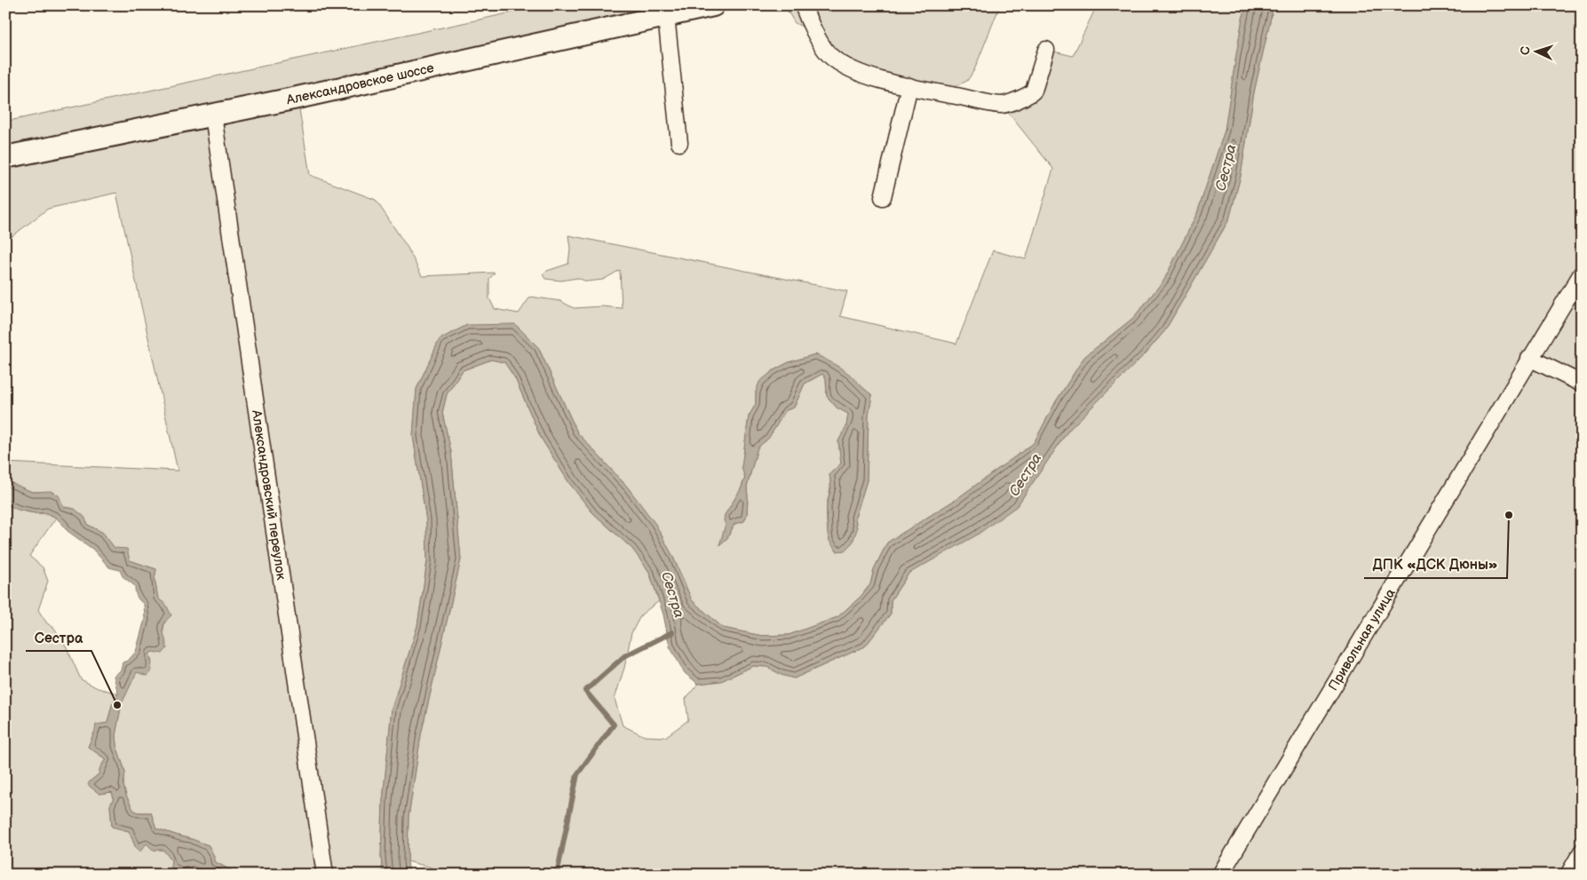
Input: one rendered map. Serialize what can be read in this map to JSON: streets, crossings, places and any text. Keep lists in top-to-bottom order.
{
  "streets": {
    "street": ["Александровское шоссе", "Александровский переулок", "Привольная улица"]
  },
  "crossings": [
    ["Александровское шоссе", "Александровский переулок"]
  ],
  "water": ["Сестра"],
  "places": ["ДПК «ДСК Дюны»", "Сестра"],
  "north": "left"
}
